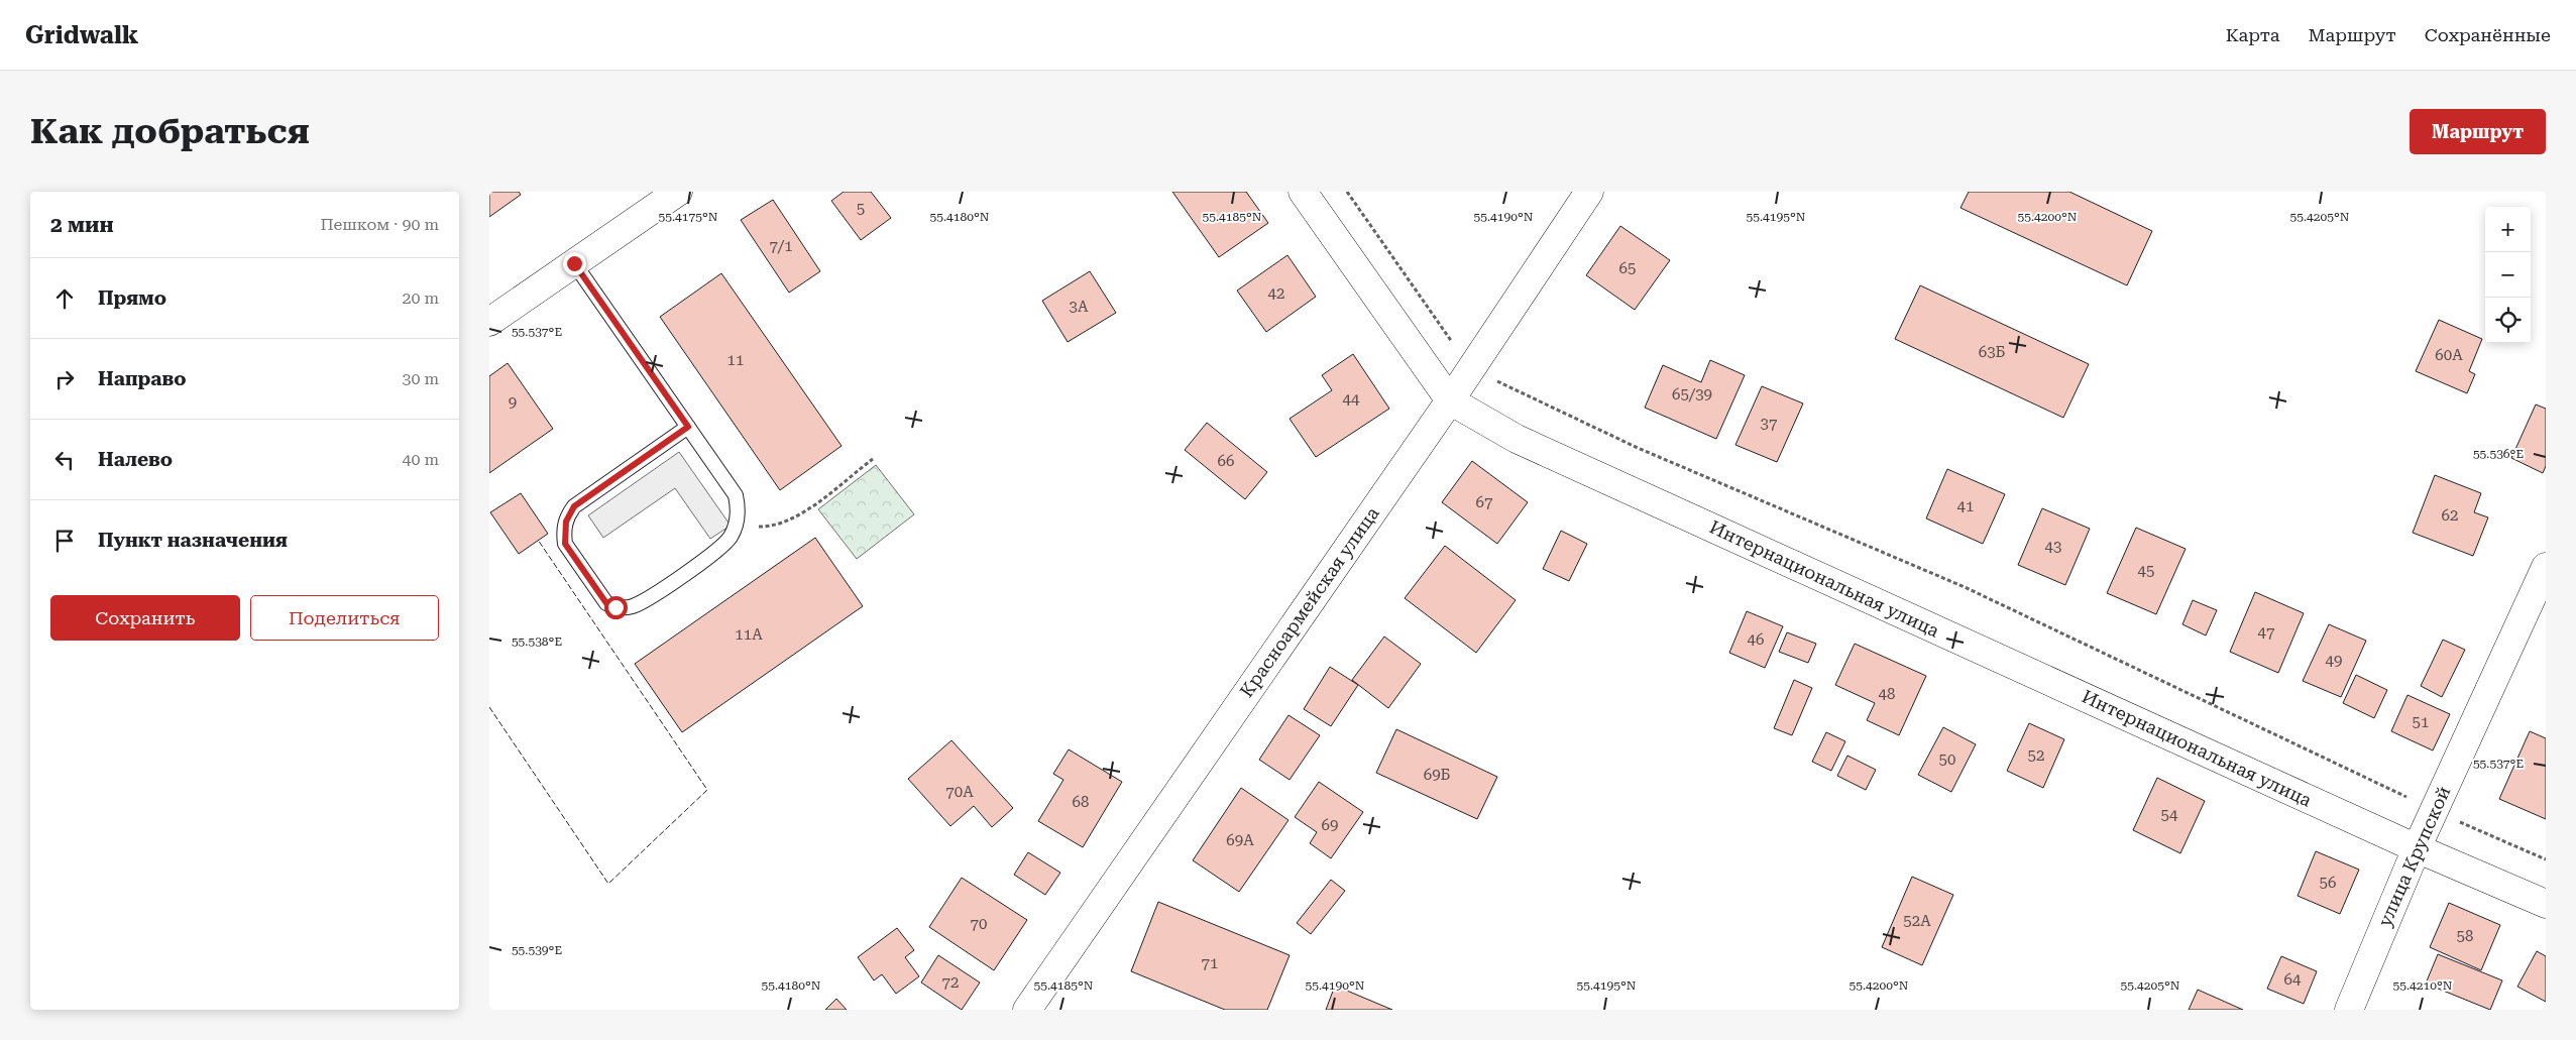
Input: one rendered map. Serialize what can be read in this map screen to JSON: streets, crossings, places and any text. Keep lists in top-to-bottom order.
{
  "streets": {
    "main road": ["Интернациональная улица", "Красноармейская улица", "улица Крупской"]
  },
  "crossings": [
    ["Интернациональная улица", "Красноармейская улица"],
    ["Интернациональная улица", "улица Крупской"]
  ],
  "house_numbers": [
    "5",
    "7/1",
    "65",
    "42",
    "3А",
    "63Б",
    "60А",
    "11",
    "65/39",
    "44",
    "9",
    "37",
    "66",
    "67",
    "41",
    "62",
    "43",
    "45",
    "47",
    "11А",
    "46",
    "49",
    "48",
    "51",
    "52",
    "50",
    "69Б",
    "70А",
    "68",
    "54",
    "69",
    "69А",
    "56",
    "52А",
    "70",
    "58",
    "71",
    "64",
    "72"
  ],
  "page": {
    "header": "Gridwalk",
    "nav": ["Карта", "Маршрут", "Сохранённые"],
    "buttons": [
      "Маршрут",
      ["Сохранить", "Поделиться"]
    ],
    "title": "Как добраться",
    "heading": ["2 мин", "Пешком · 90 m"],
    "map_buttons": ["+", "−"],
    "list": [
      ["Прямо", "20 m"],
      ["Направо", "30 m"],
      ["Налево", "40 m"],
      "Пункт назначения"
    ]
  },
  "coordinates": [
    "55.4175°N",
    "55.4180°N",
    "55.4185°N",
    "55.4190°N",
    "55.4195°N",
    "55.4200°N",
    "55.4205°N",
    "55.537°E",
    "55.536°E",
    "55.538°E",
    "55.539°E",
    "55.4210°N"
  ]
}
